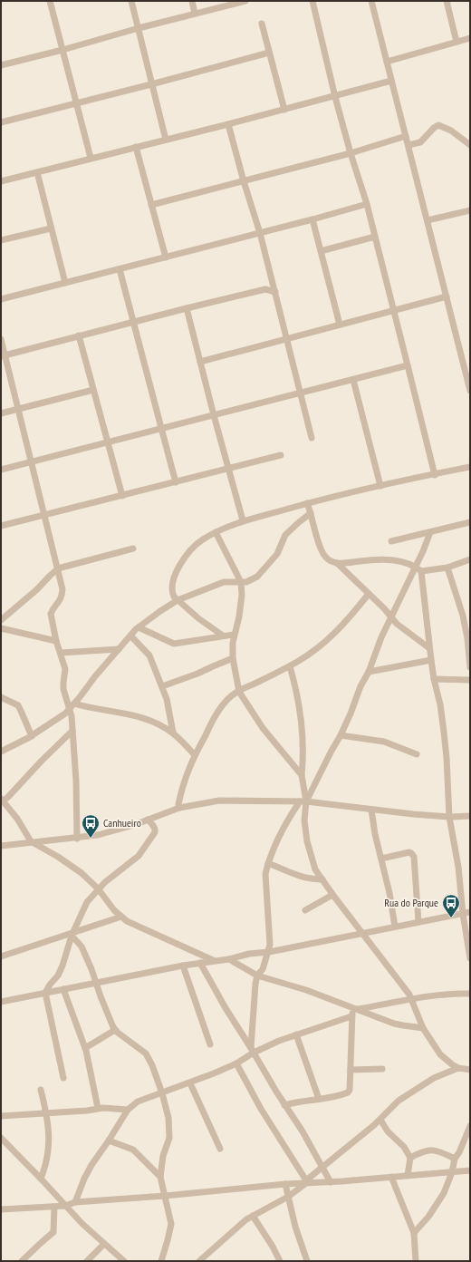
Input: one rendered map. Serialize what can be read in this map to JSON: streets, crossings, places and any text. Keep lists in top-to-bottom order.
{
  "places": {
    "bus stop": ["Canhueiro", "Rua do Parque"]
  }
}
